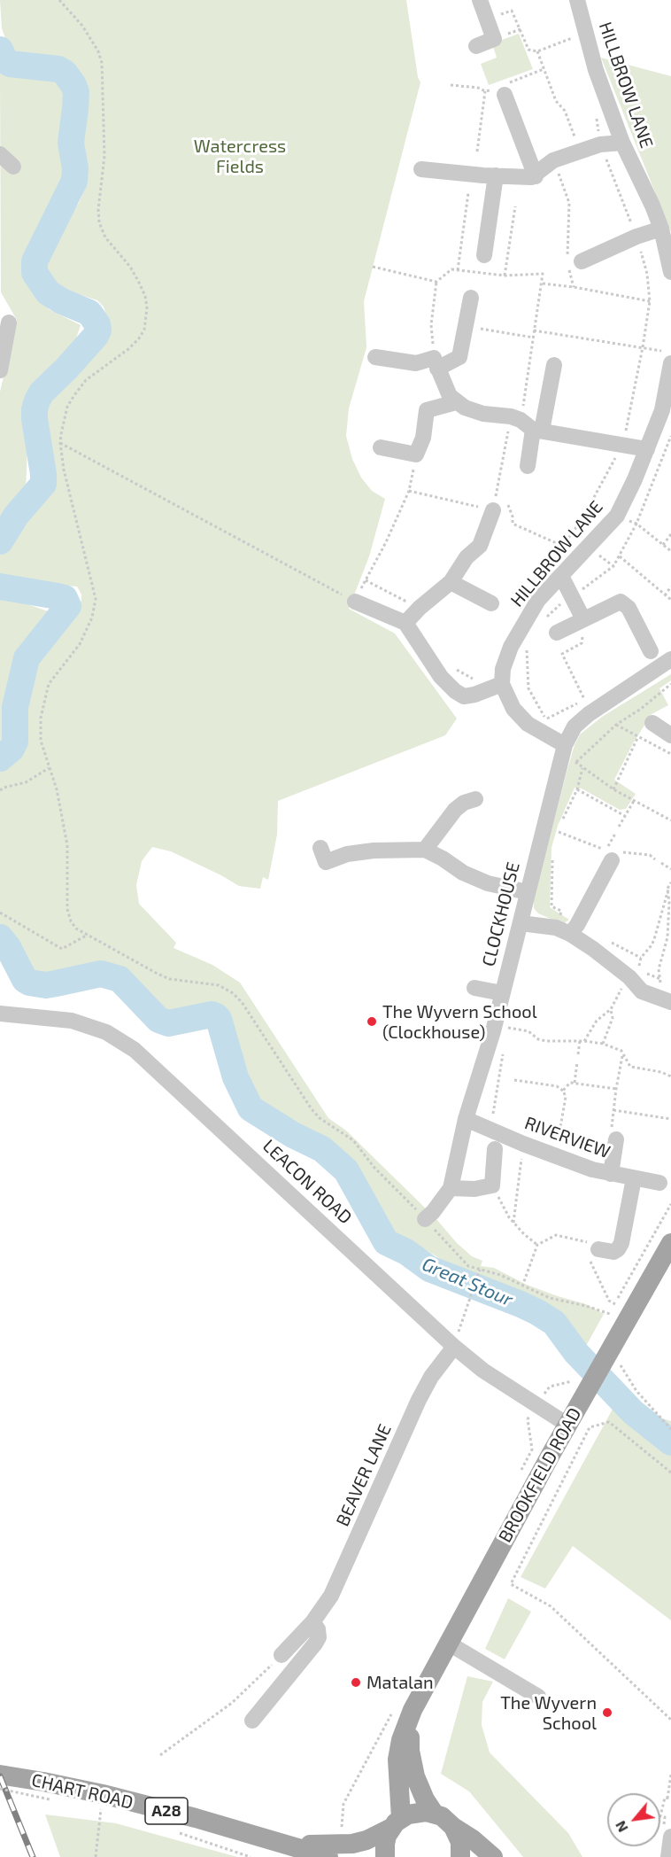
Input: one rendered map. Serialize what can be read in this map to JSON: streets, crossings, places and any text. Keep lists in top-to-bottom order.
{
  "streets": {
    "main road": ["BROOKFIELD ROAD", "CHART ROAD", "A28"],
    "street": [
      "HILLBROW LANE",
      "CLOCKHOUSE",
      "RIVERVIEW",
      "LEACON ROAD",
      "BEAVER LANE"
    ]
  },
  "crossings": [
    ["CLOCKHOUSE", "RIVERVIEW"],
    ["LEACON ROAD", "BEAVER LANE"],
    ["LEACON ROAD", "BROOKFIELD ROAD"],
    ["BROOKFIELD ROAD", "CHART ROAD"]
  ],
  "water": ["Great Stour"],
  "parks": ["Watercress Fields"],
  "places": ["The Wyvern School (Clockhouse)", "Matalan", "The Wyvern School"],
  "north": "bottom left"
}
